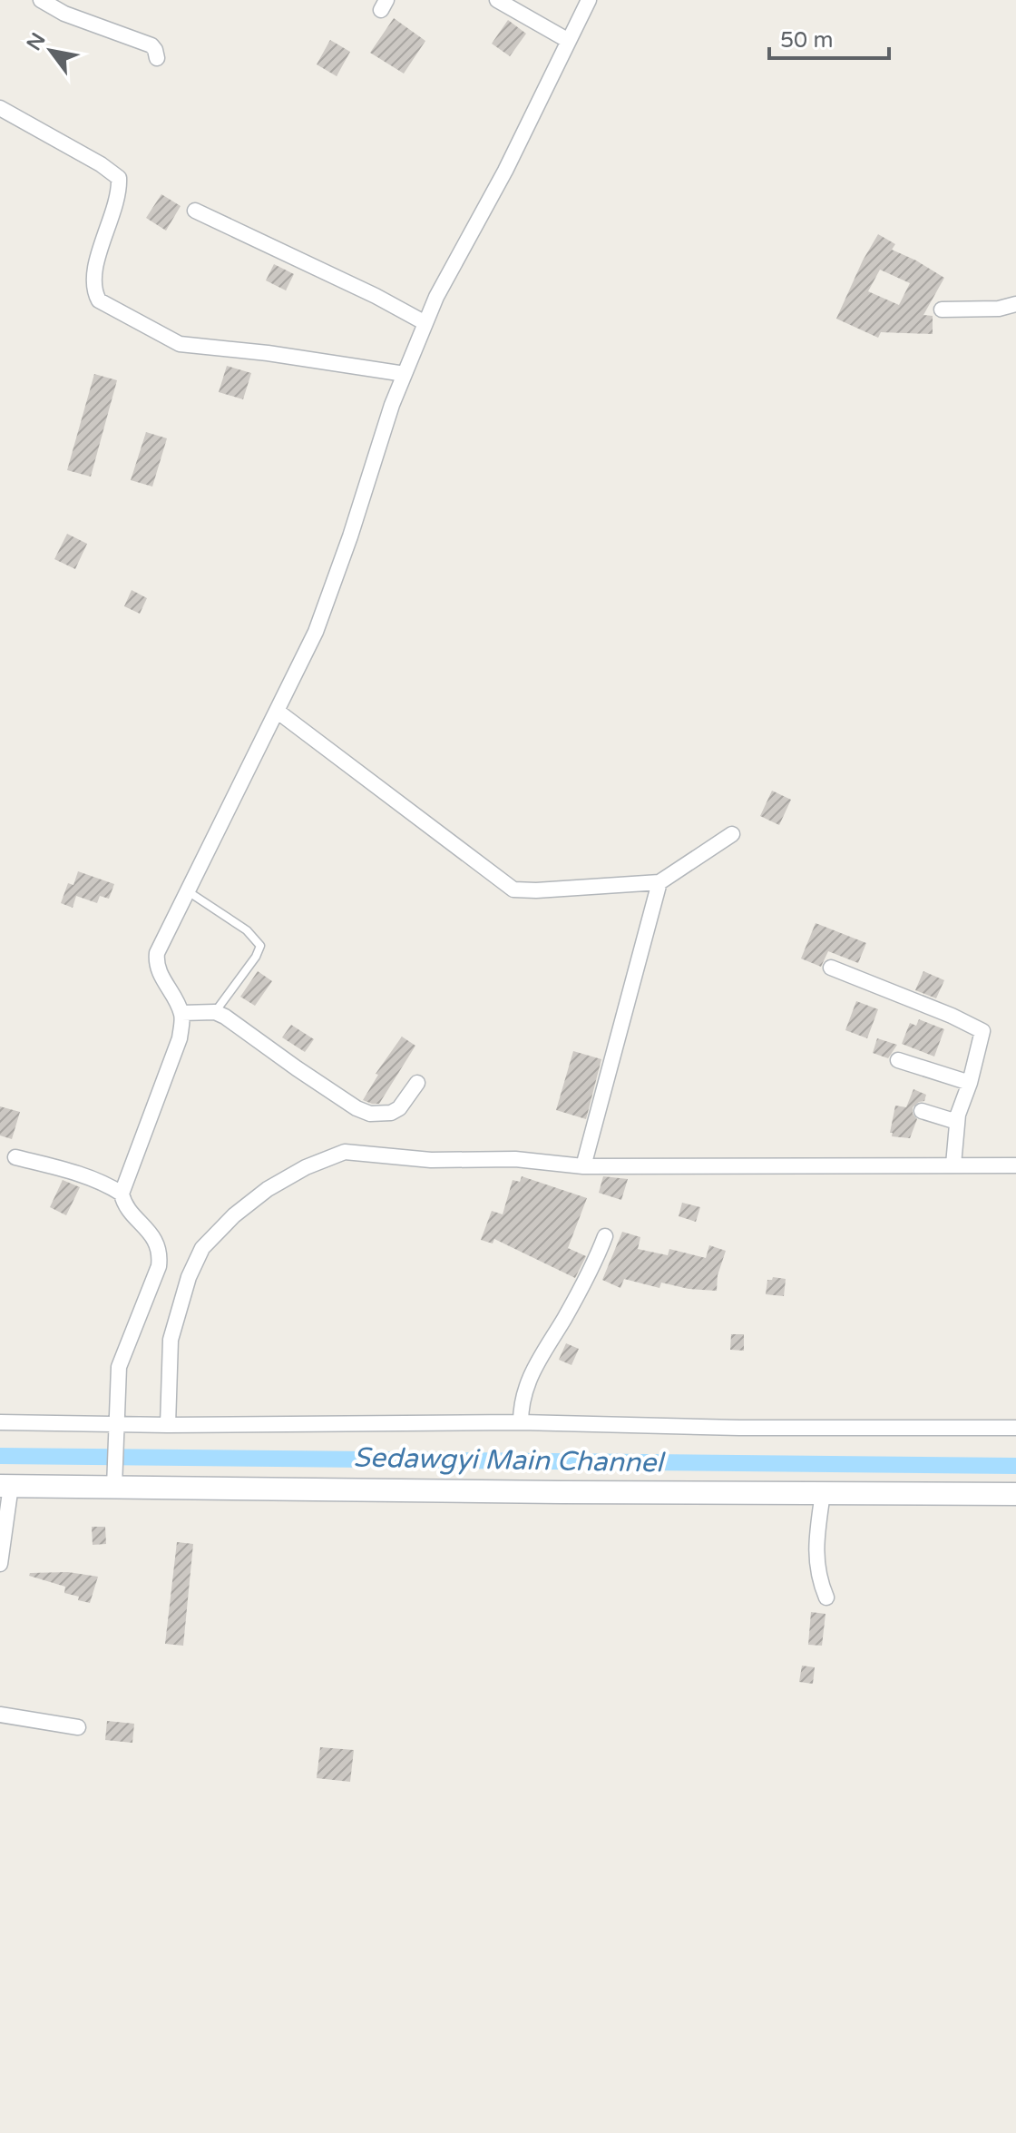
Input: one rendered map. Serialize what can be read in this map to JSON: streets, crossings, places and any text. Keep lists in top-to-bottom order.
{
  "water": ["Sedawgyi Main Channel"],
  "scale_bar": "50 m",
  "north": "top left"
}
